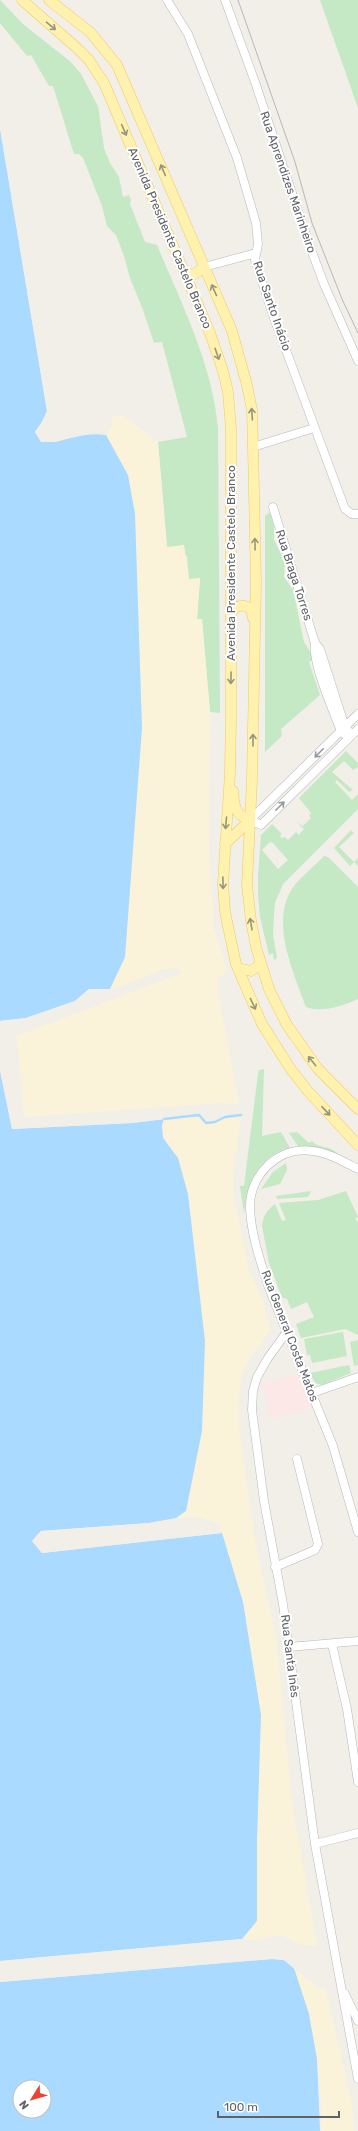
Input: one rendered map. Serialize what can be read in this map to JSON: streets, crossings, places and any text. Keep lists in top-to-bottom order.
{
  "streets": {
    "main road": ["Avenida Presidente Castelo Branco"],
    "street": [
      "Rua Aprendizes Marinheiro",
      "Rua Santo Inácio",
      "Rua Braga Torres",
      "Rua General Costa Matos",
      "Rua Santa Inês"
    ]
  },
  "crossings": [
    ["Rua General Costa Matos", "Rua Santa Inês"]
  ],
  "scale_bar": "100 m",
  "north": "bottom left"
}
